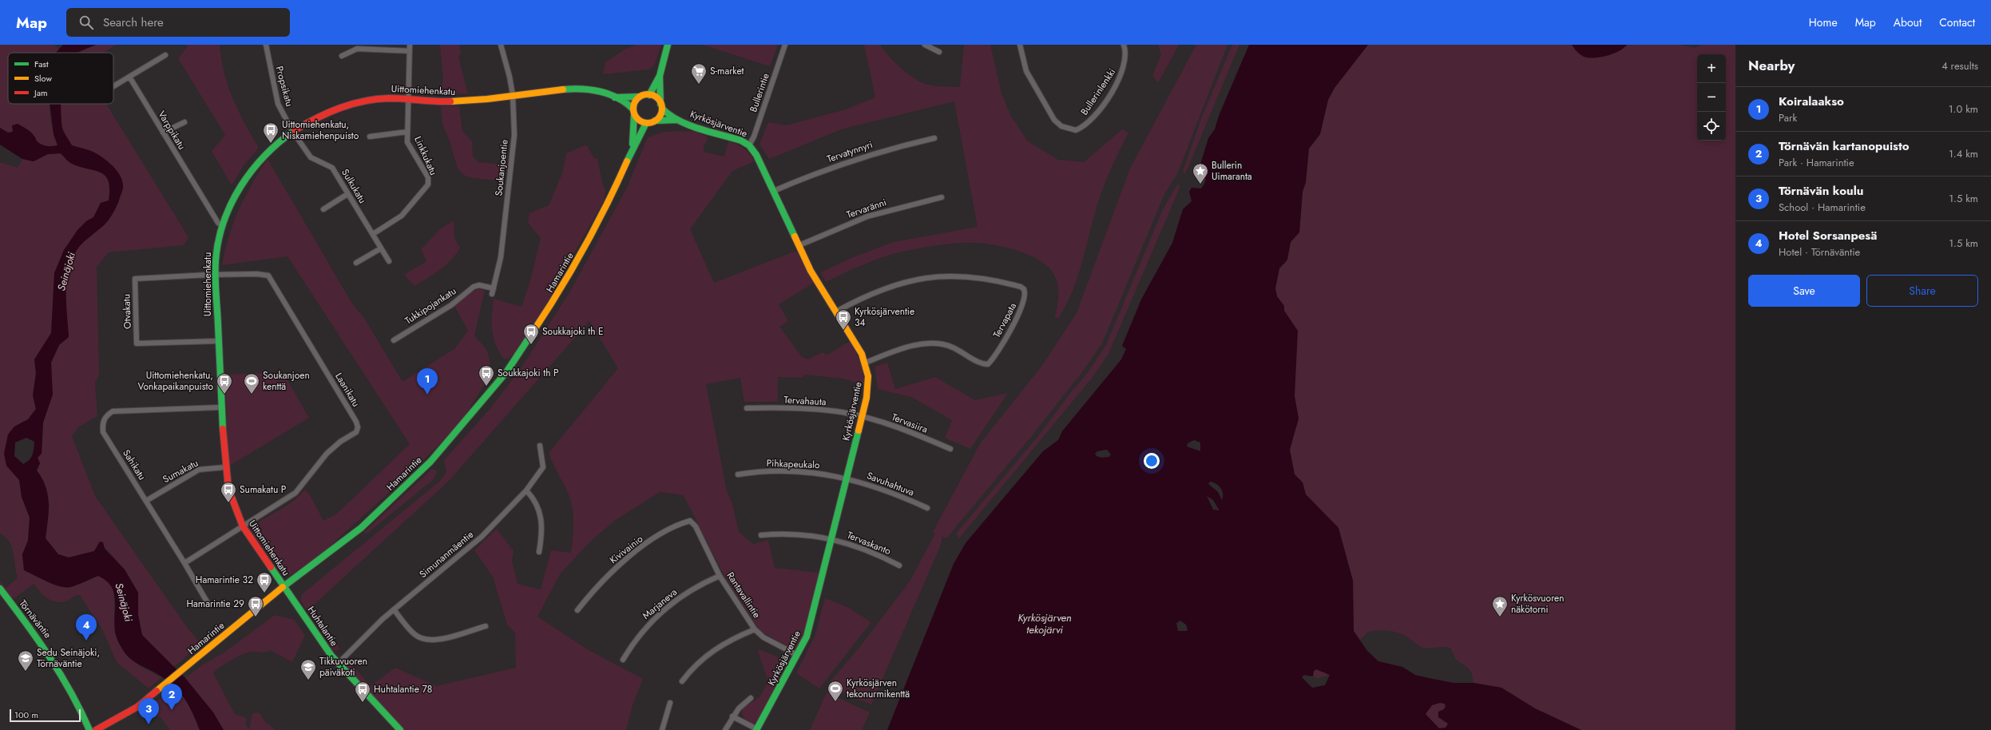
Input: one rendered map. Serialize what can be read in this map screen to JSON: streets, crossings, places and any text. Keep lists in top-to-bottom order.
{
  "streets": {
    "street": [
      "Propsikatu",
      "Uittomiehenkatu",
      "Bullerinlenkki",
      "Bullerintie",
      "Kyrkösjärventie",
      "Varppikatu",
      "Tervatynnyri",
      "Linkkukatu",
      "Soukanjoentie",
      "Sulkukatu",
      "Tervaränni",
      "Hamarintie",
      "Tukkipojankatu",
      "Otvakatu",
      "Tervapata",
      "Laanikatu",
      "Tervahauta",
      "Tervasiira",
      "Pihkapeukalo",
      "Sahikatu",
      "Sumakatu",
      "Savuhahtuva",
      "Tervaskanto",
      "Kivivainio",
      "Simunanmäentie",
      "Rantavallintie",
      "Marjaneva",
      "Törnäväntie",
      "Huhtalantie"
    ]
  },
  "crossings": [
    ["Propsikatu", "Uittomiehenkatu"],
    ["Propsikatu", "Sulkukatu"],
    ["Uittomiehenkatu", "Kyrkösjärventie"],
    ["Uittomiehenkatu", "Varppikatu"],
    ["Uittomiehenkatu", "Linkkukatu"],
    ["Uittomiehenkatu", "Soukanjoentie"],
    ["Uittomiehenkatu", "Sulkukatu"],
    ["Uittomiehenkatu", "Hamarintie"],
    ["Uittomiehenkatu", "Otvakatu"],
    ["Uittomiehenkatu", "Laanikatu"],
    ["Uittomiehenkatu", "Sahikatu"],
    ["Uittomiehenkatu", "Sumakatu"],
    ["Uittomiehenkatu", "Huhtalantie"],
    ["Bullerintie", "Kyrkösjärventie"],
    ["Kyrkösjärventie", "Tervatynnyri"],
    ["Kyrkösjärventie", "Tervaränni"],
    ["Kyrkösjärventie", "Hamarintie"],
    ["Kyrkösjärventie", "Tervapata"],
    ["Kyrkösjärventie", "Tervahauta"],
    ["Kyrkösjärventie", "Tervasiira"],
    ["Kyrkösjärventie", "Pihkapeukalo"],
    ["Kyrkösjärventie", "Savuhahtuva"],
    ["Kyrkösjärventie", "Tervaskanto"],
    ["Kyrkösjärventie", "Rantavallintie"],
    ["Linkkukatu", "Sulkukatu"],
    ["Soukanjoentie", "Tukkipojankatu"],
    ["Hamarintie", "Huhtalantie"],
    ["Otvakatu", "Laanikatu"],
    ["Tervahauta", "Tervasiira"],
    ["Pihkapeukalo", "Savuhahtuva"],
    ["Sahikatu", "Sumakatu"],
    ["Kivivainio", "Rantavallintie"],
    ["Simunanmäentie", "Huhtalantie"],
    ["Rantavallintie", "Marjaneva"]
  ],
  "water": ["Seinäjoki", "Kyrkösjärven tekojärvi"],
  "places": {
    "supermarket": ["S-market"],
    "bus stop": [
      "Uittomiehenkatu, Niskamiehenpuisto",
      "Kyrkösjärventie 34",
      "Soukkajoki th E",
      "Soukkajoki th P",
      "Uittomiehenkatu, Vonkapaikanpuisto",
      "Sumakatu P",
      "Hamarintie 32",
      "Hamarintie 29",
      "Huhtalantie 78"
    ],
    "place": ["Bullerin Uimaranta", "Kyrkösvuoren näkötorni"],
    "sports": ["Soukanjoen kenttä", "Kyrkösjärven tekonurmikenttä"],
    "school or university": ["Sedu Seinäjoki, Törnäväntie", "Tikkuvuoren päiväkoti"]
  },
  "legend": ["Fast", "Slow", "Jam"],
  "scale_bar": "100 m",
  "page": {
    "header": "Map",
    "search": "Search here",
    "nav": [
      "Home",
      "Map",
      "About",
      "Contact"
    ],
    "heading": ["Nearby", "4 results"],
    "map_buttons": ["+", "−"],
    "list": [
      {
        "mark": "1",
        "name": "Koiralaakso",
        "note": "Park",
        "value": "1.0 km"
      },
      {
        "mark": "2",
        "name": "Törnävän kartanopuisto",
        "note": "Park · Hamarintie",
        "value": "1.4 km"
      },
      {
        "mark": "3",
        "name": "Törnävän koulu",
        "note": "School · Hamarintie",
        "value": "1.5 km"
      },
      {
        "mark": "4",
        "name": "Hotel Sorsanpesä",
        "note": "Hotel · Törnäväntie",
        "value": "1.5 km"
      }
    ],
    "buttons": ["Save", "Share"],
    "pins": [
      "1",
      "4",
      "2",
      "3"
    ],
    "scale": "100 m"
  }
}
